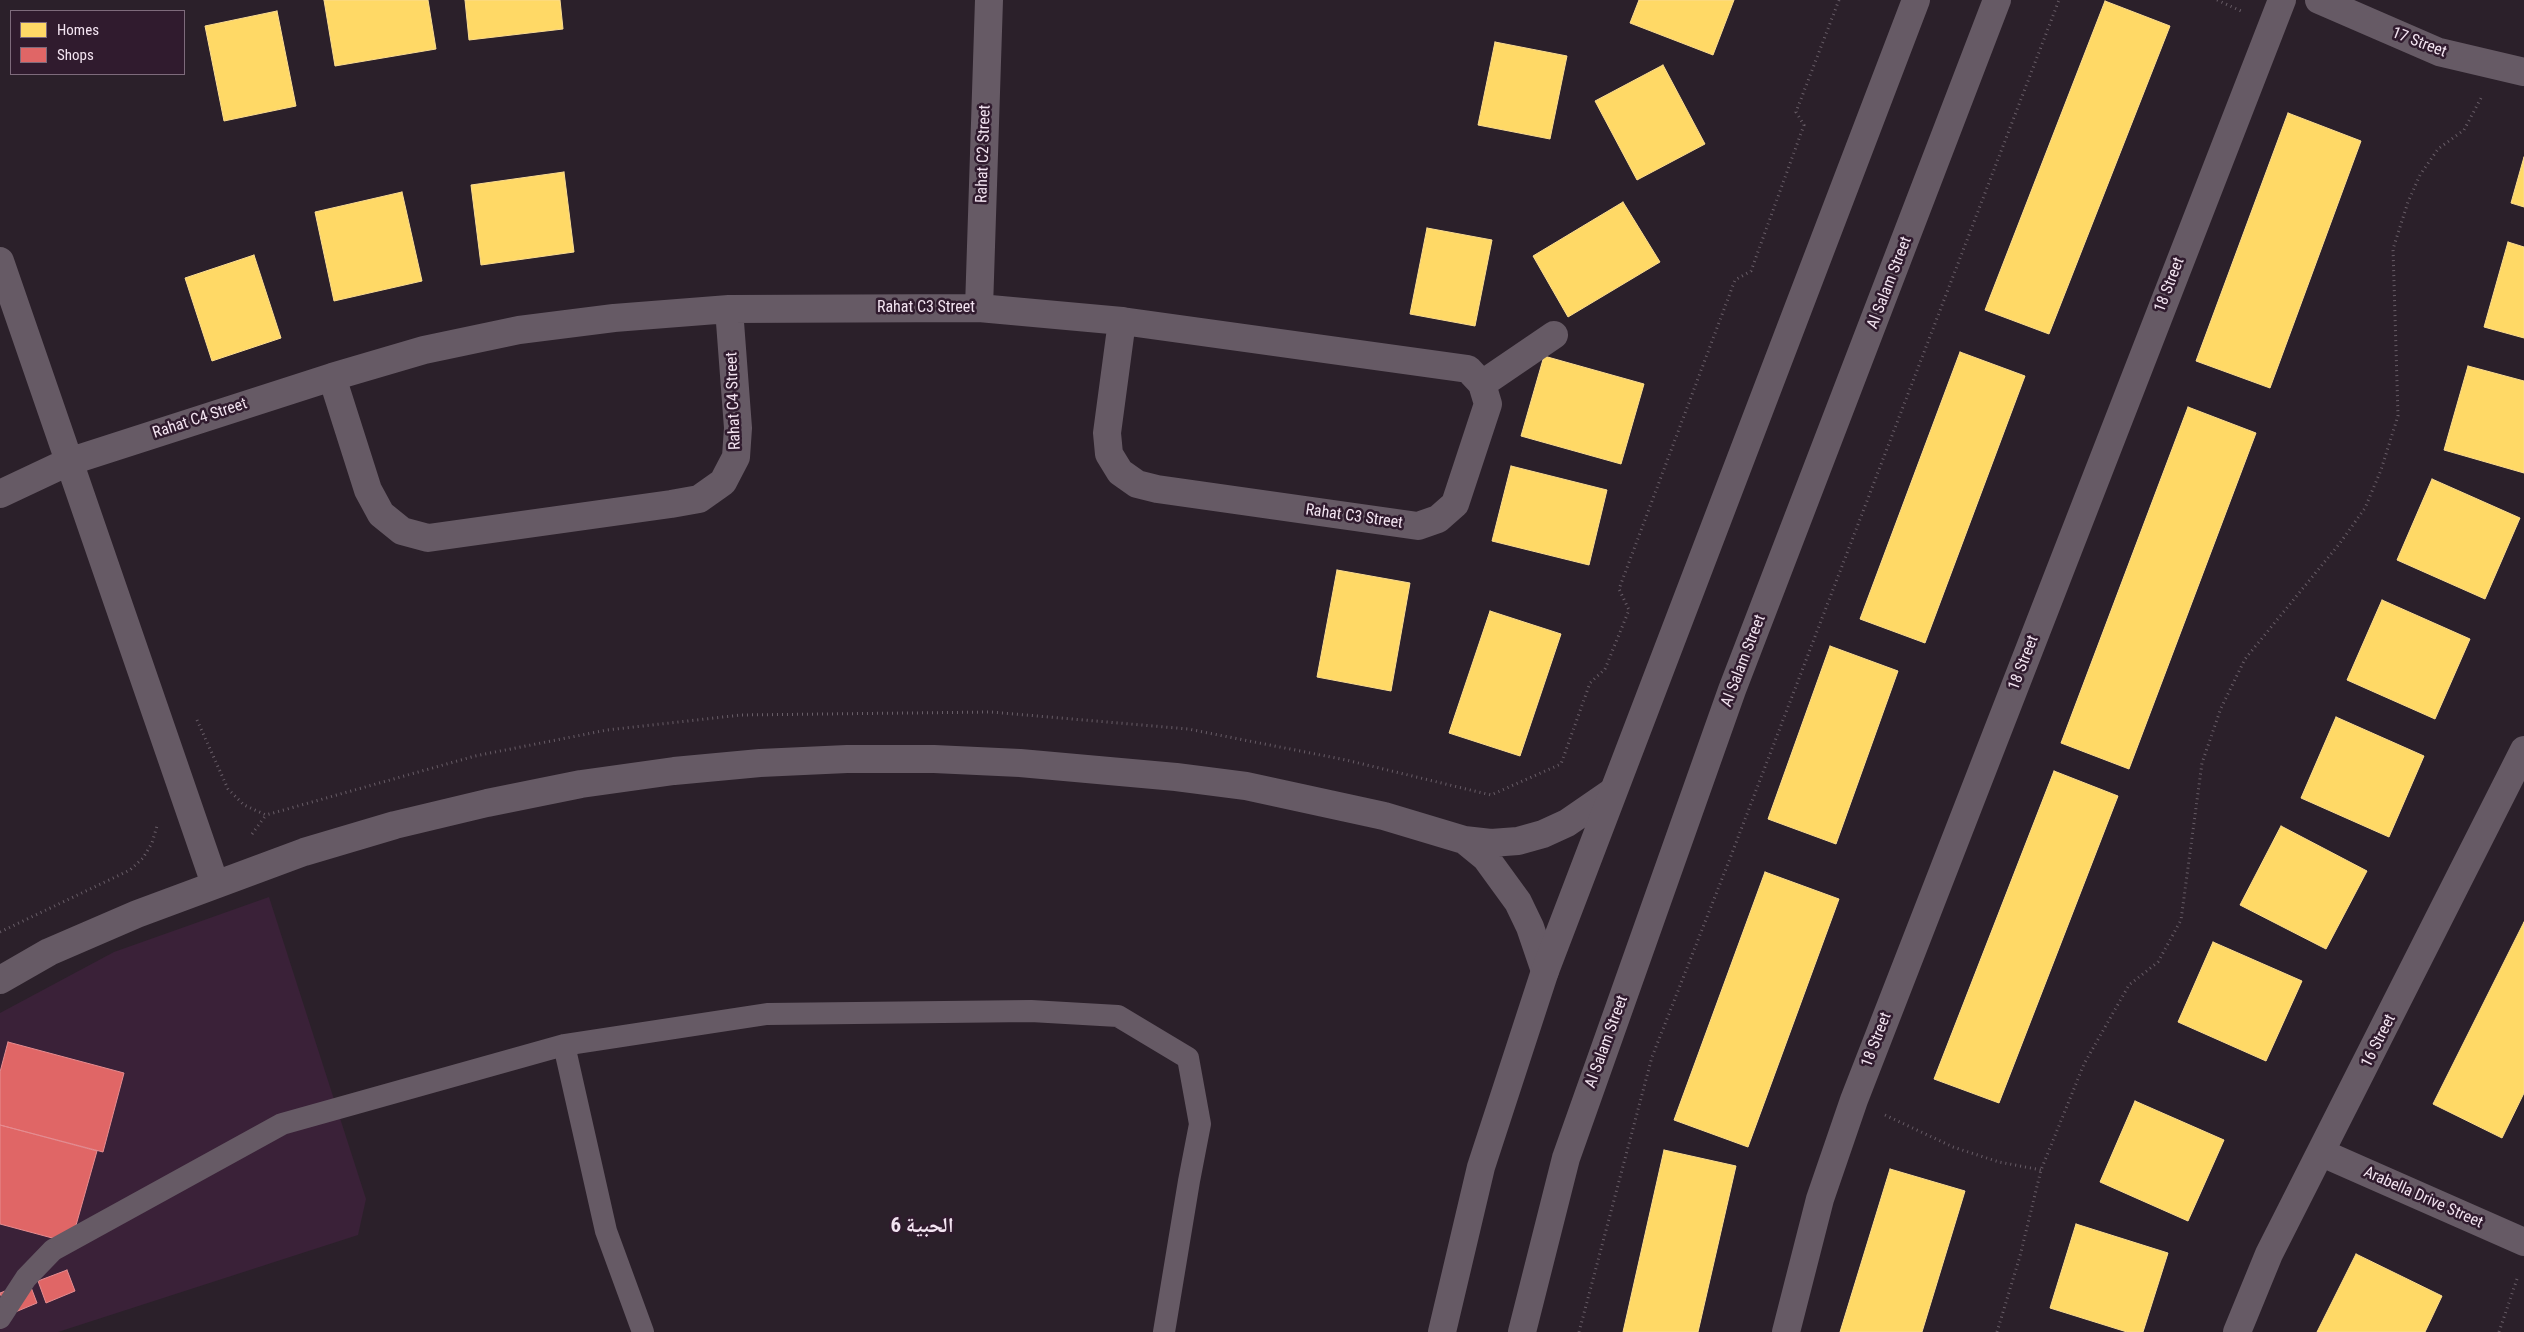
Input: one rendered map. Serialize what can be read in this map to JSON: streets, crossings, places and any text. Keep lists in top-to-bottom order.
{
  "streets": {
    "street": [
      "17 Street",
      "Rahat C2 Street",
      "Al Salam Street",
      "18 Street",
      "Rahat C3 Street",
      "Rahat C4 Street",
      "16 Street",
      "Arabella Drive Street"
    ]
  },
  "crossings": [
    ["Rahat C2 Street", "Rahat C3 Street"],
    ["Rahat C3 Street", "Rahat C4 Street"],
    ["16 Street", "Arabella Drive Street"]
  ],
  "districts": ["الحبية 6"],
  "legend": ["Homes", "Shops"]
}
